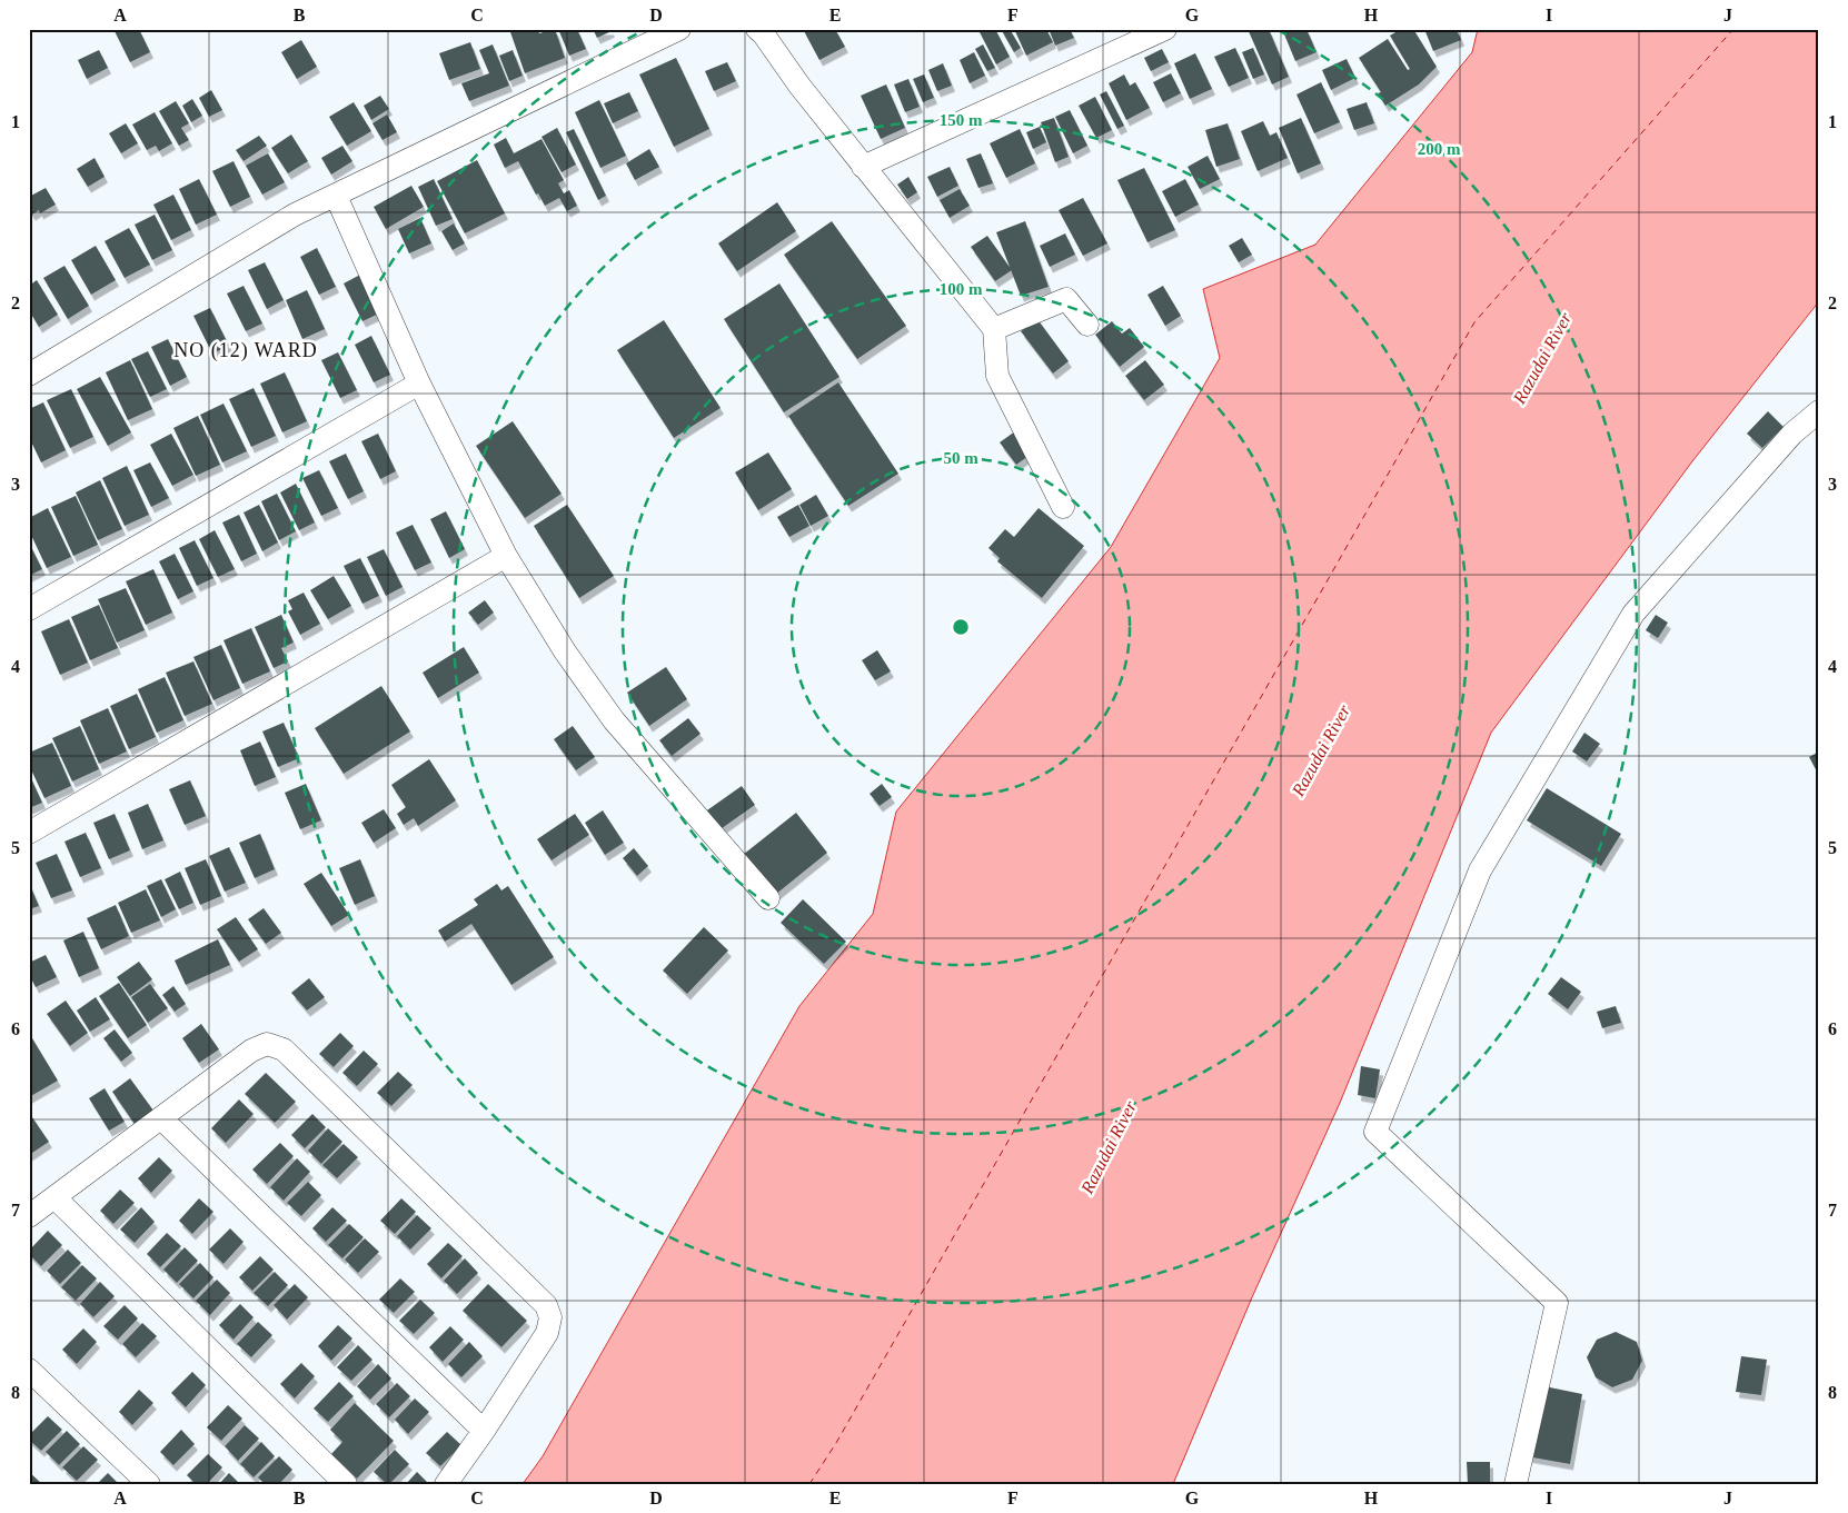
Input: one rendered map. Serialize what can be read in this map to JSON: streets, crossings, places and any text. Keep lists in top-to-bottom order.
{
  "districts": ["NO (12) WARD"],
  "water": ["Razudai River"],
  "grid": {
    "columns": [
      "A",
      "B",
      "C",
      "D",
      "E",
      "F",
      "G",
      "H",
      "I",
      "J"
    ],
    "rows": [
      "1",
      "2",
      "3",
      "4",
      "5",
      "6",
      "7",
      "8"
    ]
  },
  "rings": [
    "150 m",
    "200 m",
    "100 m",
    "50 m"
  ]
}
